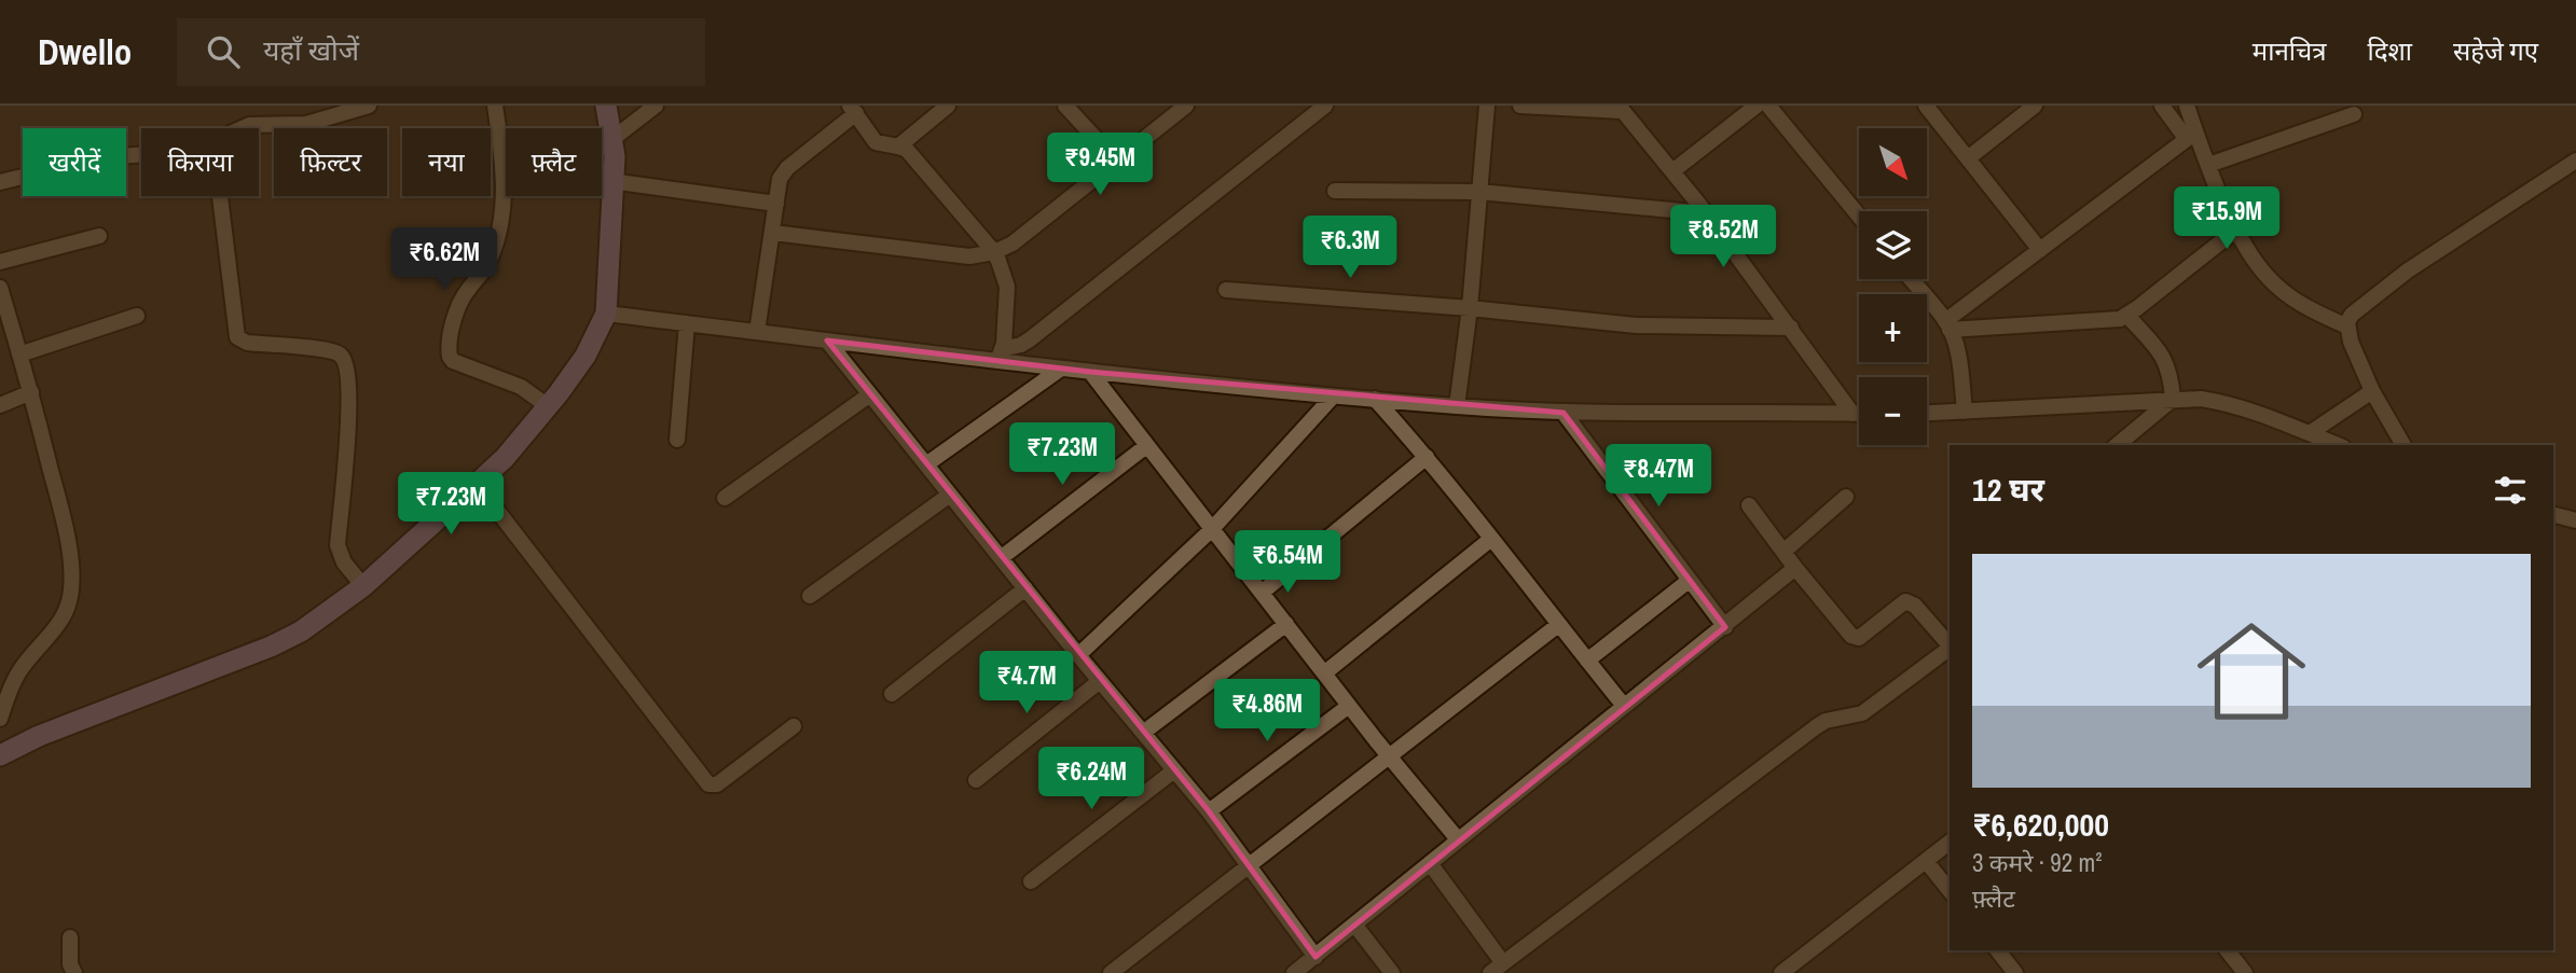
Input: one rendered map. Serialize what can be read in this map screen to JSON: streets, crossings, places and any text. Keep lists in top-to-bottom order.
{
  "north": "bottom right",
  "page": {
    "header": "Dwello",
    "search": "यहाँ खोजें",
    "nav": ["मानचित्र", "दिशा", "सहेजे गए"],
    "map_buttons": ["+", "−"],
    "chip": [
      "खरीदें",
      "किराया",
      "फ़िल्टर",
      "नया",
      "फ़्लैट"
    ],
    "price": [
      "₹9.45M",
      "₹15.9M",
      "₹8.52M",
      "₹6.3M",
      "₹6.62M",
      "₹7.23M",
      "₹8.47M",
      "₹7.23M",
      "₹6.54M",
      "₹4.7M",
      "₹4.86M",
      "₹6.24M"
    ],
    "heading": "12 घर",
    "list": [
      {
        "name": "₹6,620,000",
        "note": "3 कमरे · 92 m² · फ़्लैट"
      }
    ]
  }
}
